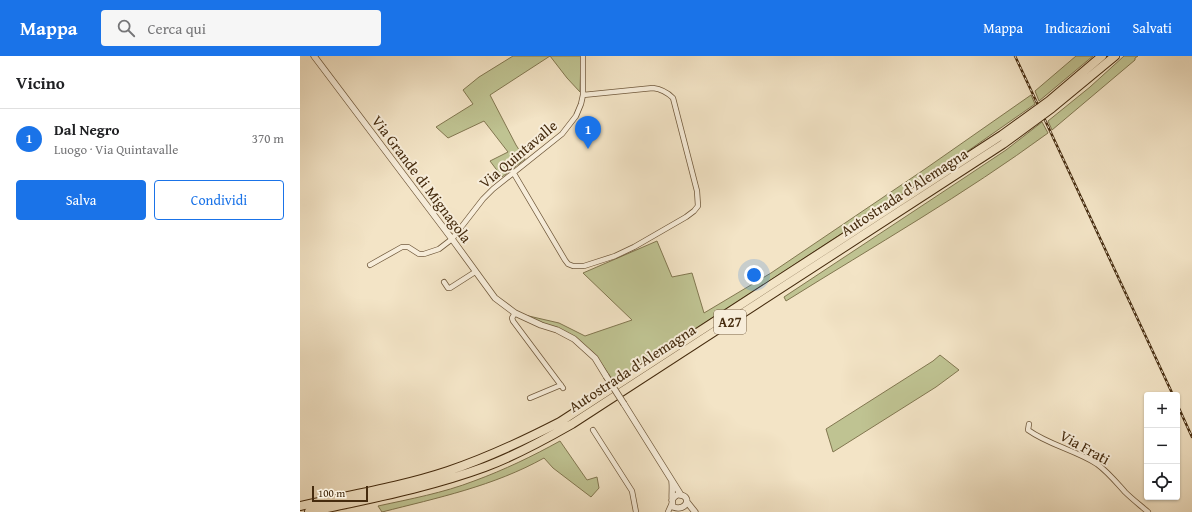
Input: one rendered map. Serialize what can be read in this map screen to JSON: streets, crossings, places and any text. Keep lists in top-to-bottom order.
{
  "streets": {
    "highway": ["Autostrada d'Alemagna", "A27"],
    "street": ["Via Quintavalle", "Via Grande di Mignagola", "Via Frati"]
  },
  "crossings": [
    ["Via Quintavalle", "Via Grande di Mignagola"]
  ],
  "scale_bar": "100 m",
  "page": {
    "header": "Mappa",
    "search": "Cerca qui",
    "nav": ["Mappa", "Indicazioni", "Salvati"],
    "heading": "Vicino",
    "list": [
      {
        "mark": "1",
        "name": "Dal Negro",
        "note": "Luogo · Via Quintavalle",
        "value": "370 m"
      }
    ],
    "pins": "1",
    "buttons": ["Salva", "Condividi"],
    "map_buttons": ["+", "−"],
    "scale": "100 m"
  }
}
